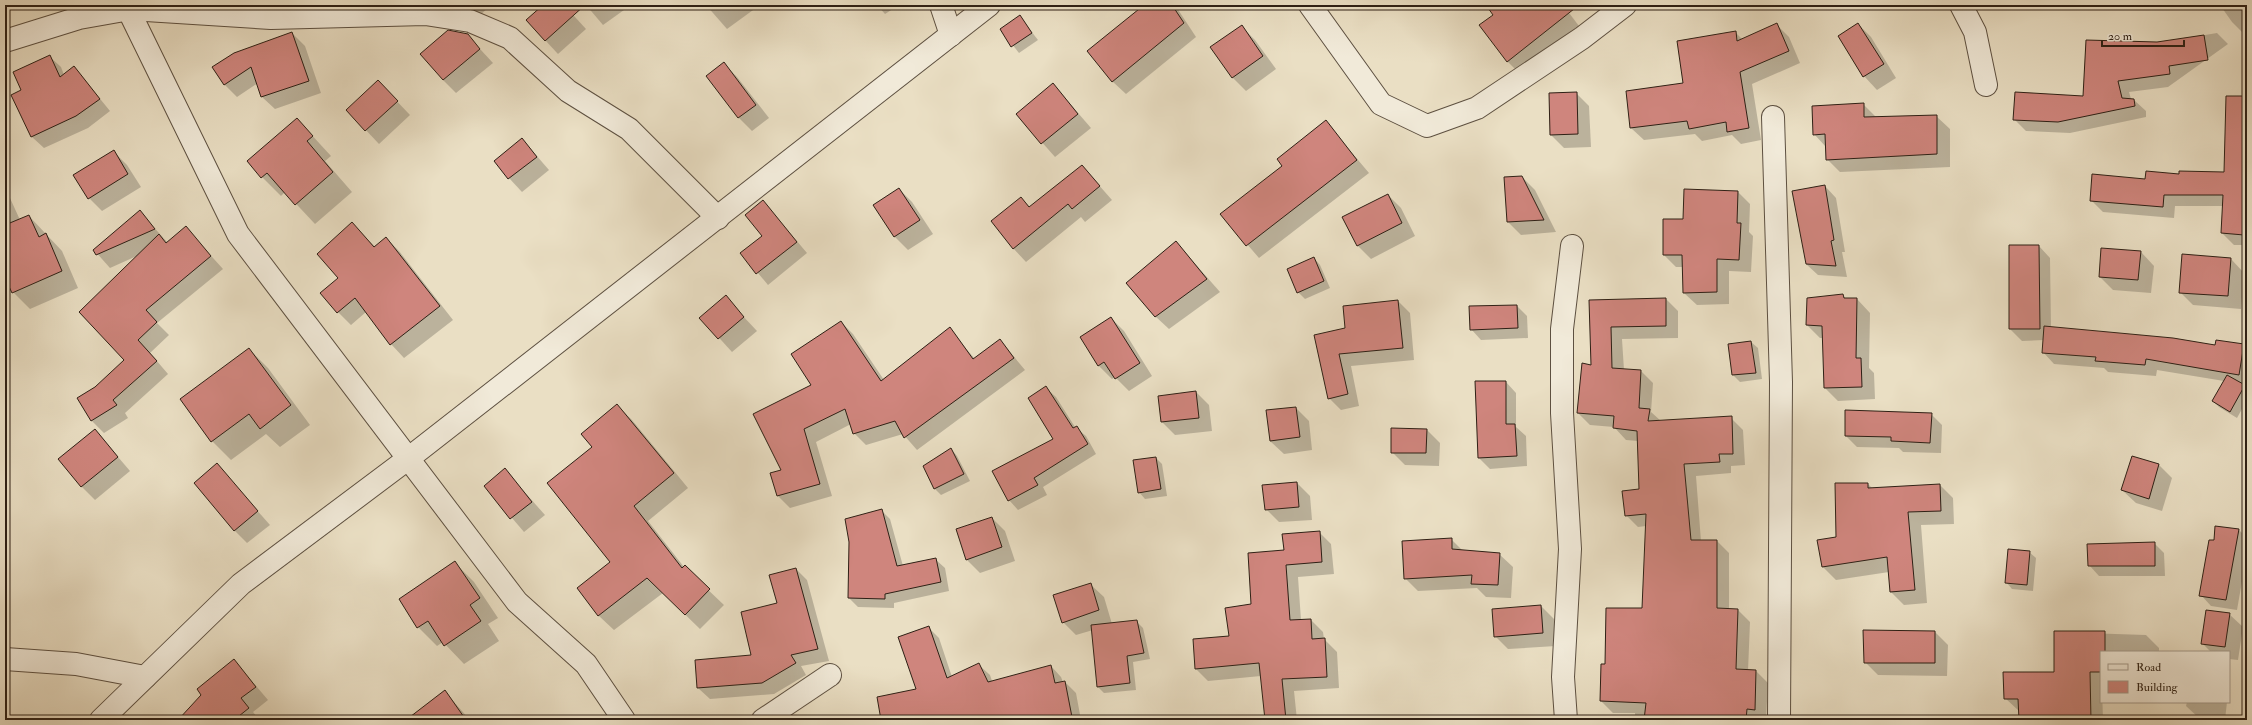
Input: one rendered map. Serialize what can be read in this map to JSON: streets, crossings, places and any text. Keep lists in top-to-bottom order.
{
  "legend": ["Road", "Building"],
  "scale_bar": "20 m"
}
